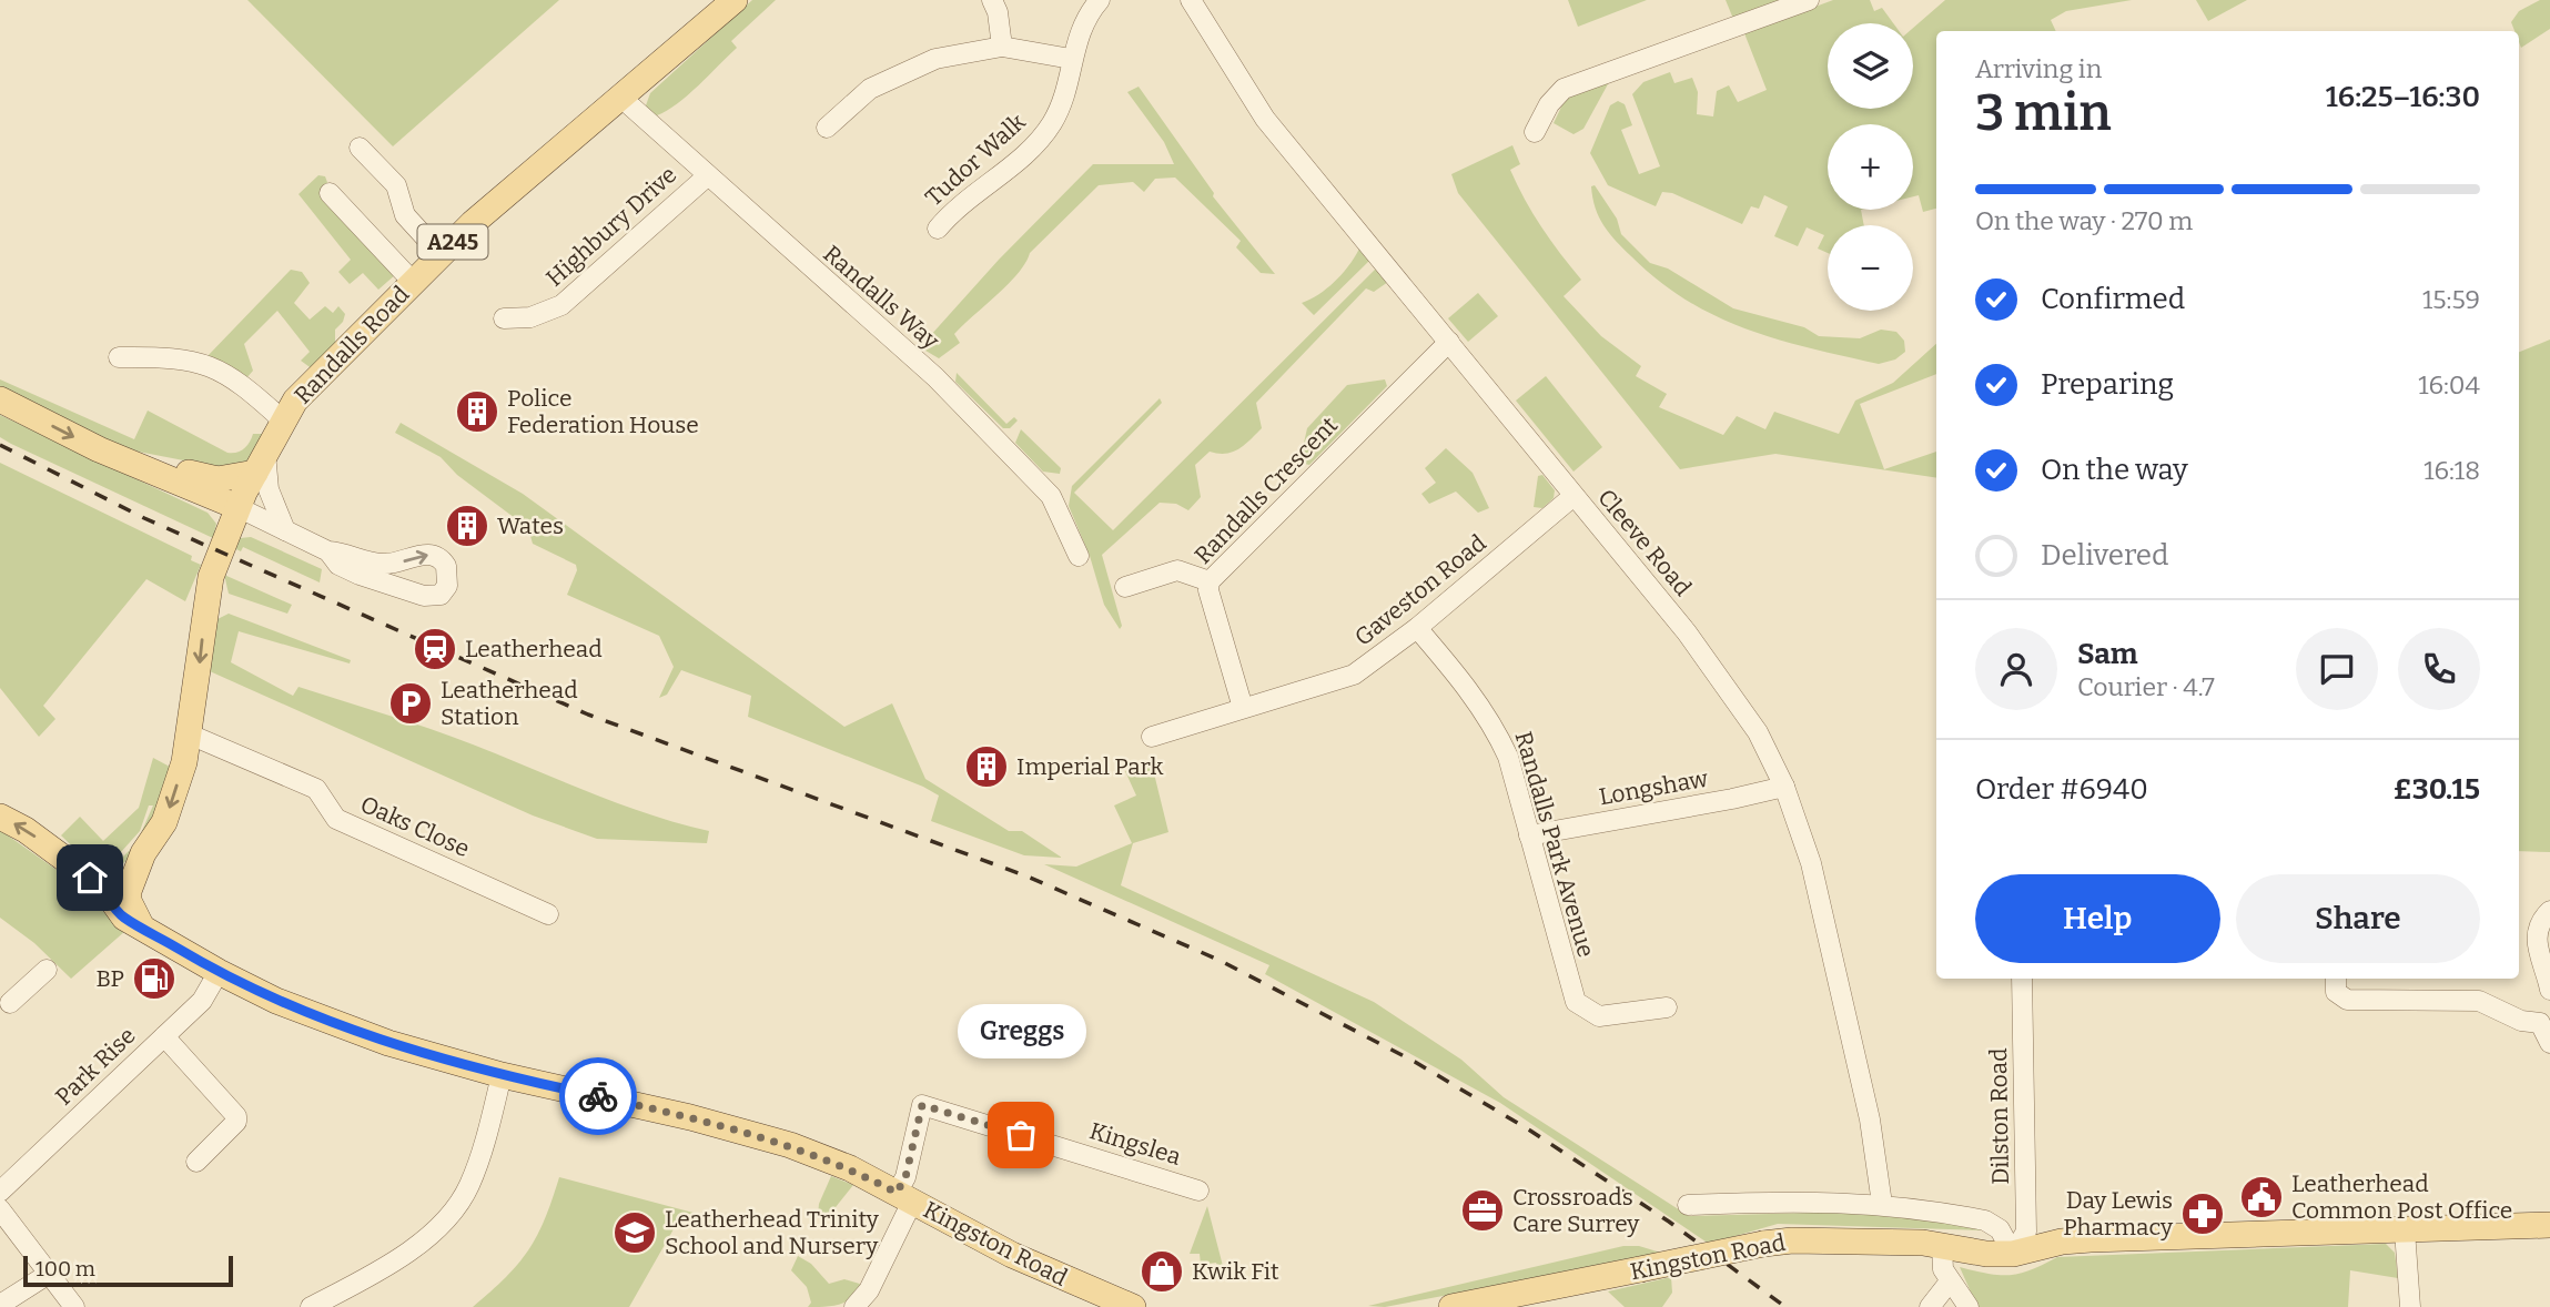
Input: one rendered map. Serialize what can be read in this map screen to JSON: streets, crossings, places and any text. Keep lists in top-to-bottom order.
{
  "streets": {
    "main road": ["A245", "Randalls Road", "Kingston Road"],
    "street": [
      "Tudor Walk",
      "Highbury Drive",
      "Randalls Way",
      "Randalls Crescent",
      "Cleeve Road",
      "Gaveston Road",
      "Longshaw",
      "Oaks Close",
      "Randalls Park Avenue",
      "Park Rise",
      "Dilston Road",
      "Kingslea"
    ]
  },
  "crossings": [
    ["Highbury Drive", "Randalls Way"],
    ["Randalls Way", "Randalls Road"],
    ["Randalls Road", "Oaks Close"],
    ["Randalls Road", "Kingston Road"],
    ["Randalls Crescent", "Cleeve Road"],
    ["Randalls Crescent", "Gaveston Road"],
    ["Cleeve Road", "Gaveston Road"],
    ["Cleeve Road", "Longshaw"],
    ["Cleeve Road", "Kingston Road"],
    ["Gaveston Road", "Randalls Park Avenue"],
    ["Longshaw", "Randalls Park Avenue"],
    ["Park Rise", "Kingston Road"],
    ["Dilston Road", "Kingston Road"],
    ["Kingslea", "Kingston Road"]
  ],
  "places": {
    "building": ["Police Federation House", "Wates", "Imperial Park"],
    "station": ["Leatherhead"],
    "parking": ["Leatherhead Station"],
    "fuel station": ["BP"],
    "other": ["Greggs"],
    "public building": ["Leatherhead Common Post Office"],
    "office": ["Crossroads Care Surrey"],
    "pharmacy": ["Day Lewis Pharmacy"],
    "school or university": ["Leatherhead Trinity School and Nursery"],
    "shop": ["Kwik Fit"]
  },
  "scale_bar": "100 m",
  "page": {
    "map_buttons": ["+", "−"],
    "heading": ["3 min", "Arriving in", "16:25–16:30"],
    "panel": [
      "Sam",
      "Courier · 4.7",
      "Order #6940",
      "£30.15"
    ],
    "bar": "On the way · 270 m",
    "list": [
      ["Confirmed", "15:59"],
      ["Preparing", "16:04"],
      ["On the way", "16:18"],
      "Delivered"
    ],
    "buttons": ["Help", "Share"],
    "bubble": "Greggs",
    "scale": "100 m"
  }
}
